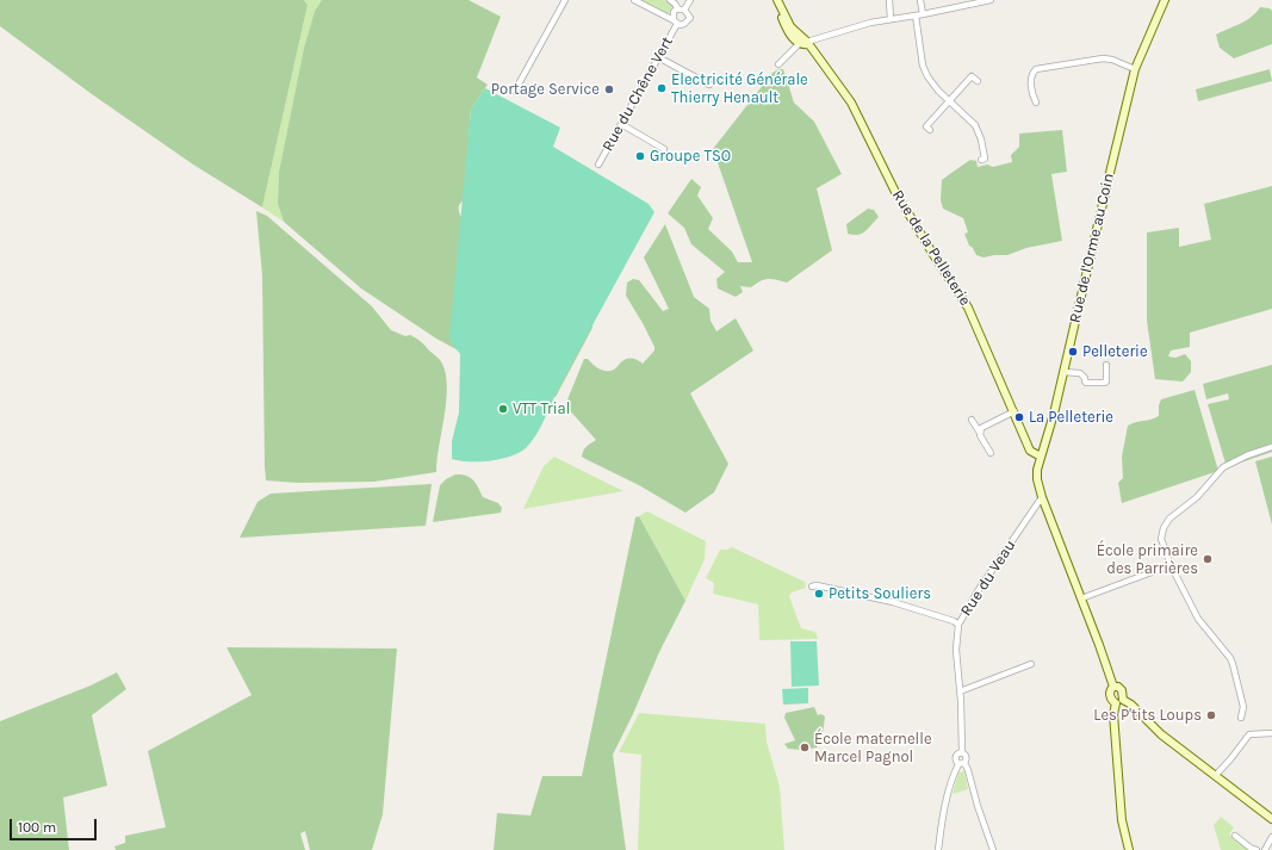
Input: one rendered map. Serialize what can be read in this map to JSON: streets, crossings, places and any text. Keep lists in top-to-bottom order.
{
  "streets": {
    "main road": ["Rue de la Pelleterie", "Rue de l'Orme au Coin"],
    "street": ["Rue du Chêne Vert", "Rue du Veau"]
  },
  "crossings": [
    ["Rue de la Pelleterie", "Rue de l'Orme au Coin"],
    ["Rue de l'Orme au Coin", "Rue du Veau"]
  ],
  "places": [
    "Electricité Générale Thierry Henault",
    "Portage Service",
    "Groupe TSO",
    "Pelleterie",
    "VTT Trial",
    "La Pelleterie",
    "École primaire des Parrières",
    "Petits Souliers",
    "Les P'tits Loups",
    "École maternelle Marcel Pagnol"
  ],
  "scale_bar": "100 m"
}
